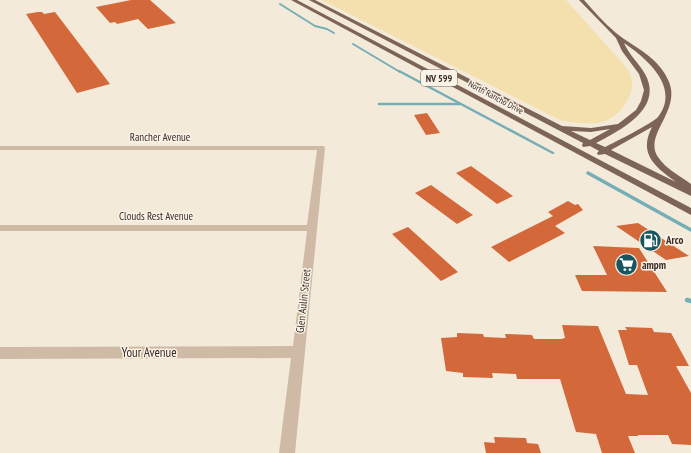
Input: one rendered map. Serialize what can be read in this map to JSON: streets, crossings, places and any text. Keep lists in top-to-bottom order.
{
  "streets": {
    "main road": ["NV 599", "North Rancho Drive"],
    "street": [
      "Rancher Avenue",
      "Clouds Rest Avenue",
      "Glen Aulin Street",
      "Your Avenue"
    ]
  },
  "crossings": [
    ["Rancher Avenue", "Glen Aulin Street"],
    ["Clouds Rest Avenue", "Glen Aulin Street"],
    ["Glen Aulin Street", "Your Avenue"]
  ],
  "places": {
    "fuel station": ["Arco"],
    "supermarket": ["ampm"]
  }
}
